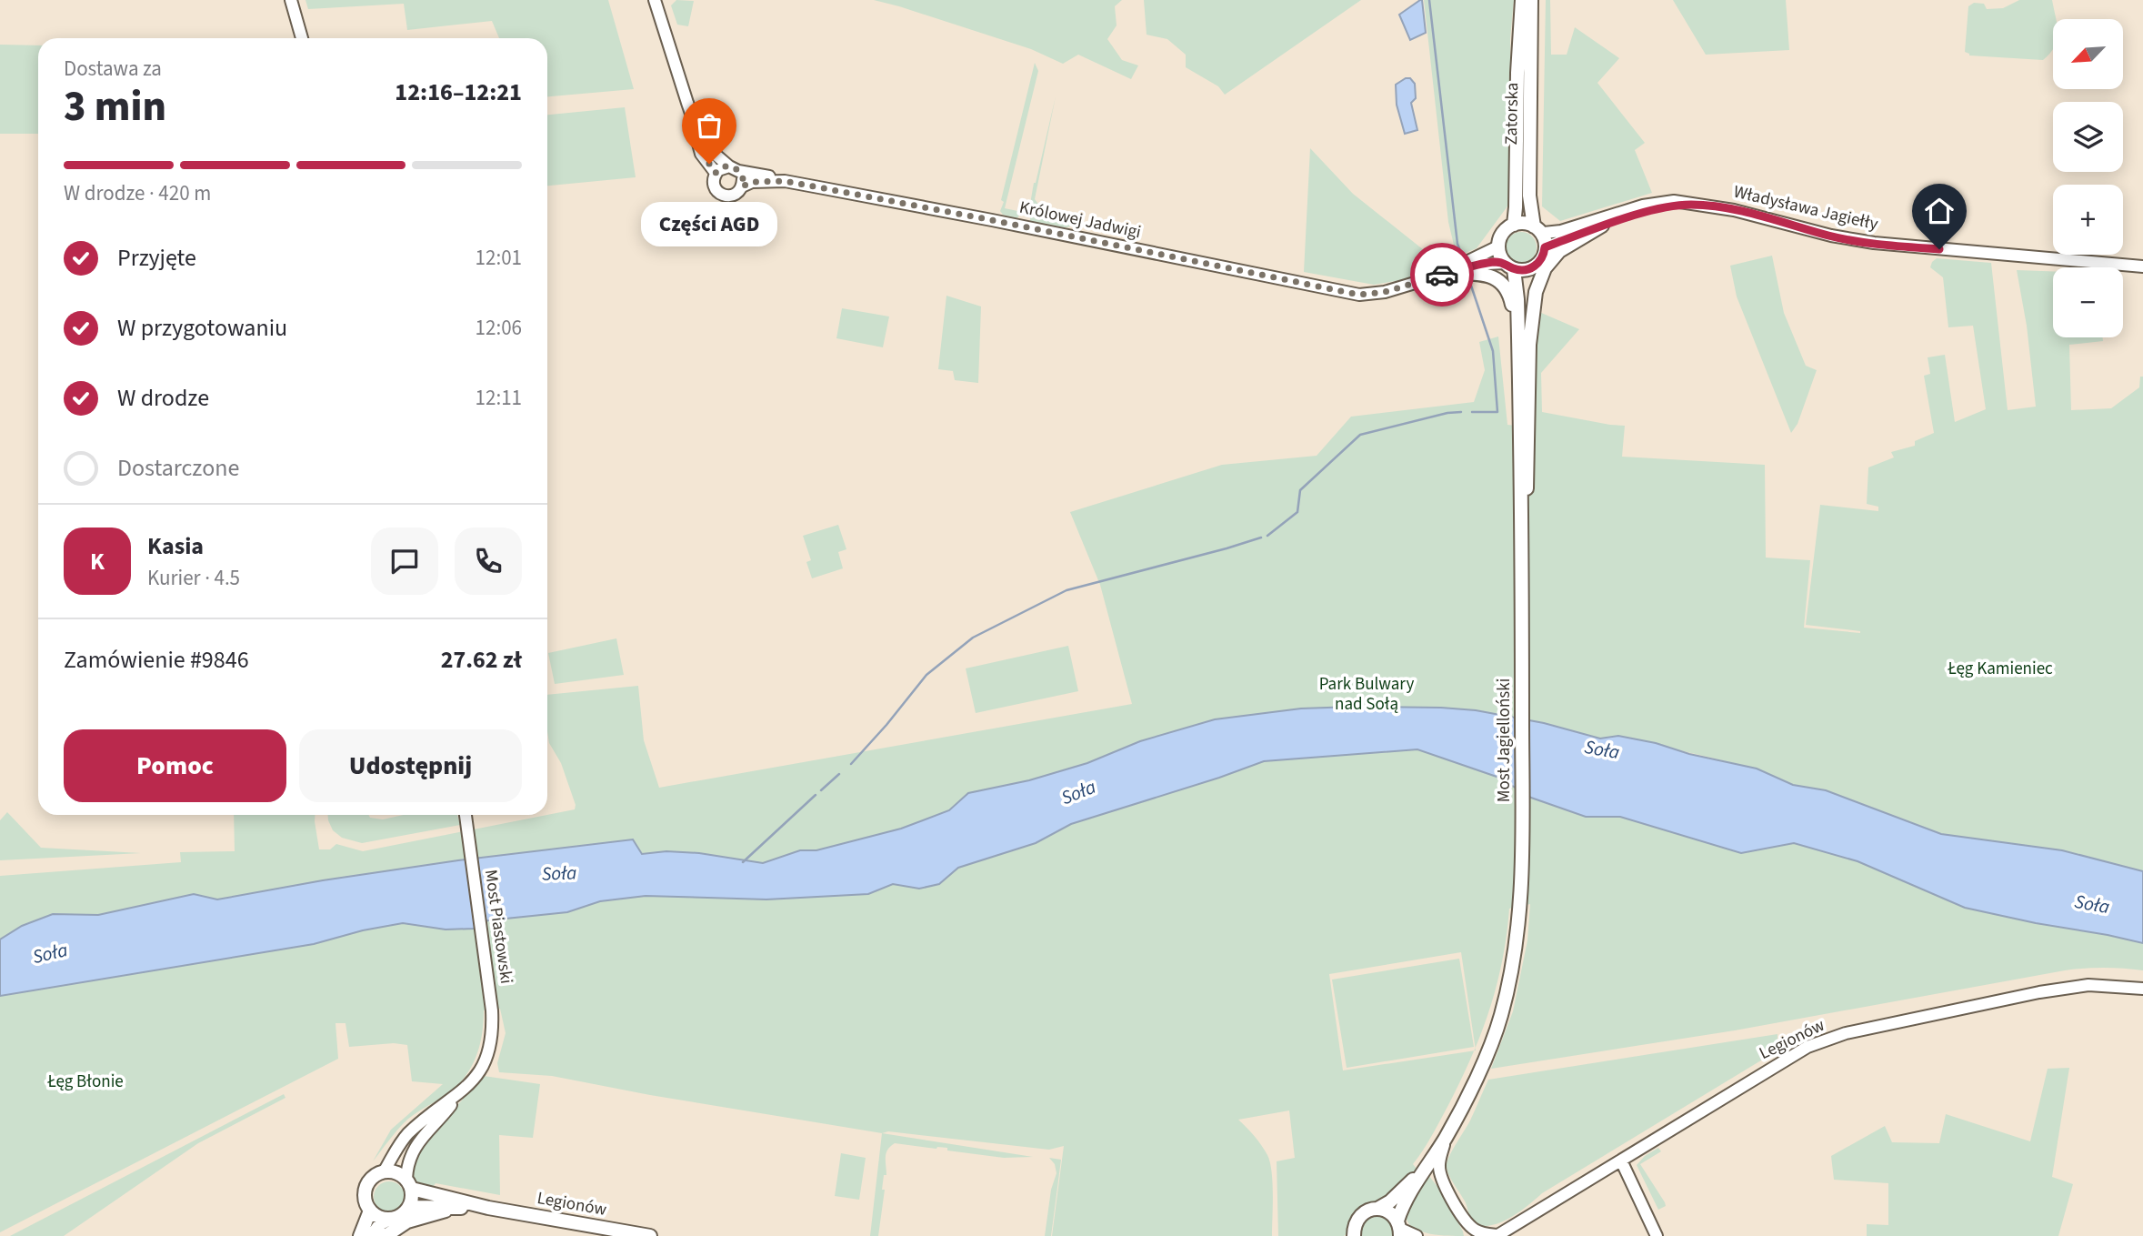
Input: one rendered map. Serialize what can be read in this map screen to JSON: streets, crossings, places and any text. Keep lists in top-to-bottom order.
{
  "streets": {
    "main road": ["Zatorska", "Most Jagielloński", "Legionów"],
    "street": ["Władysława Jagiełły", "Królowej Jadwigi", "Most Piastowski"]
  },
  "crossings": [
    ["Zatorska", "Władysława Jagiełły"]
  ],
  "water": ["Soła"],
  "parks": ["Łęg Kamieniec", "Park Bulwary nad Sołą", "Łęg Błonie"],
  "places": ["Części AGD"],
  "north": "bottom left",
  "page": {
    "map_buttons": ["+", "−"],
    "heading": ["3 min", "Dostawa za", "12:16–12:21"],
    "panel": [
      "Kasia",
      "Kurier · 4.5",
      "Zamówienie #9846",
      "27.62 zł"
    ],
    "bar": "W drodze · 420 m",
    "bubble": "Części AGD",
    "list": [
      ["Przyjęte", "12:01"],
      ["W przygotowaniu", "12:06"],
      ["W drodze", "12:11"],
      "Dostarczone"
    ],
    "round": "K",
    "buttons": ["Pomoc", "Udostępnij"]
  }
}
